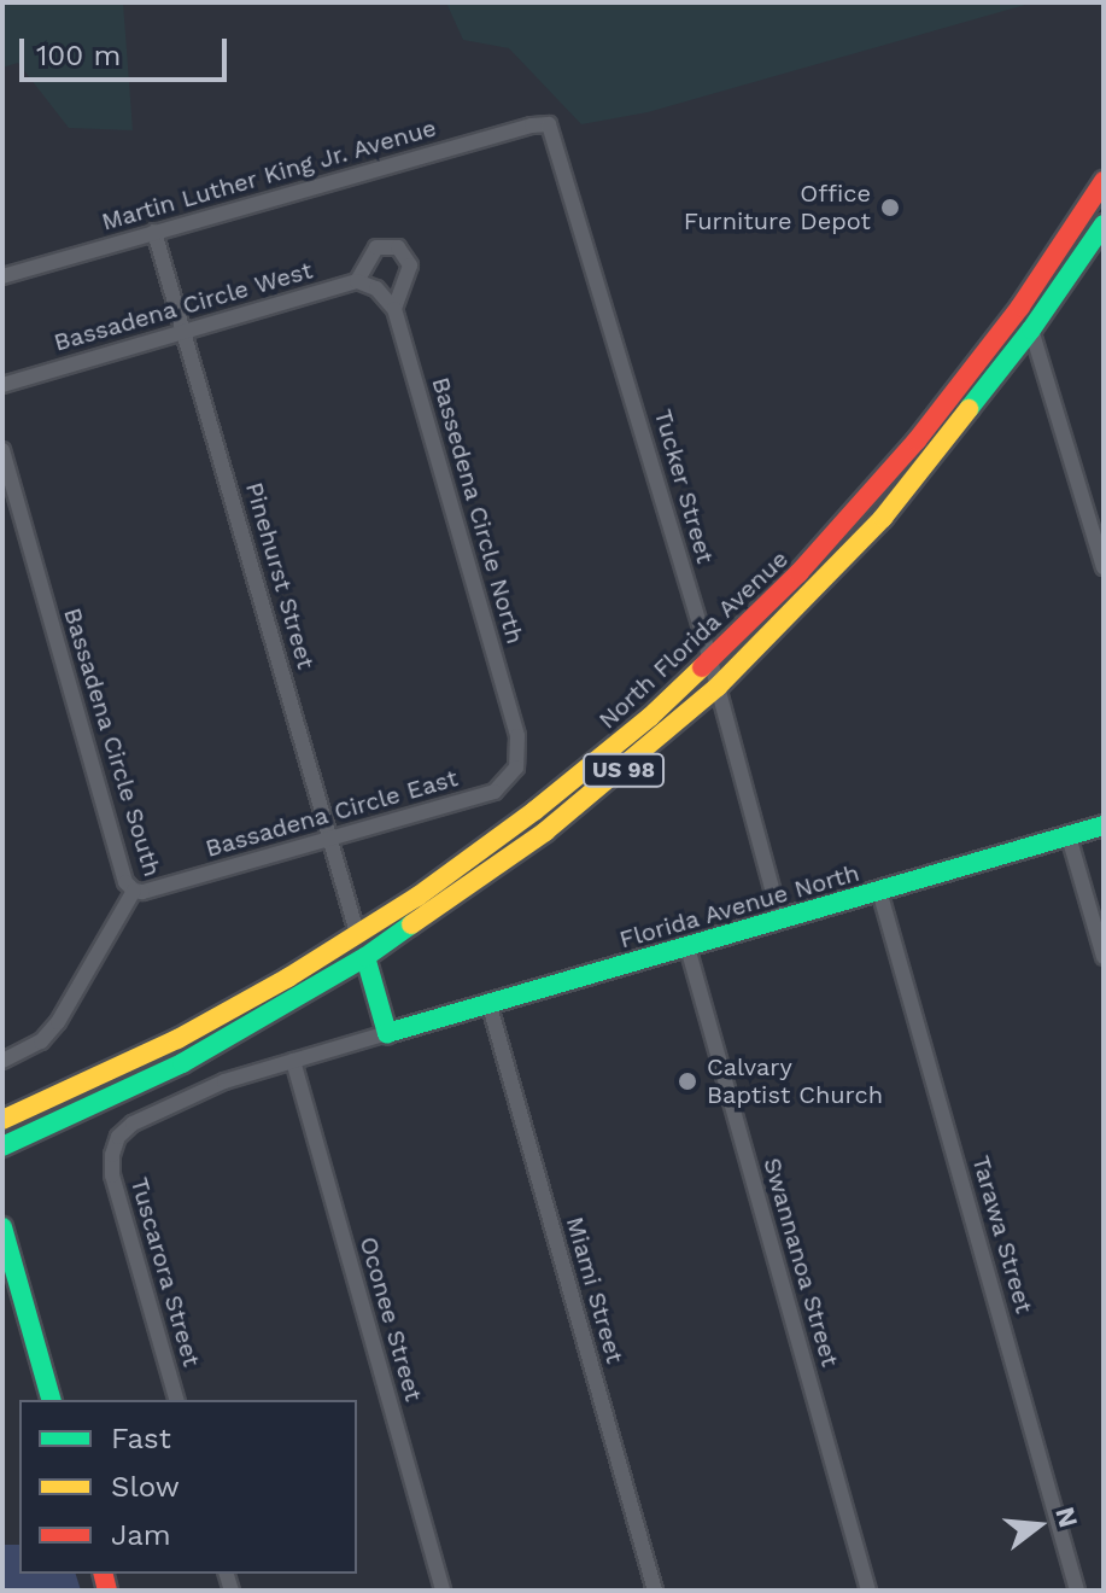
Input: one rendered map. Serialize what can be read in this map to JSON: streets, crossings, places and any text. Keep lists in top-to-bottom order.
{
  "streets": {
    "main road": ["North Florida Avenue", "US 98", "Florida Avenue North"],
    "street": [
      "Martin Luther King Jr. Avenue",
      "Bassadena Circle West",
      "Tucker Street",
      "Bassedena Circle North",
      "Pinehurst Street",
      "Bassadena Circle South",
      "Bassadena Circle East",
      "Tarawa Street",
      "Swannanoa Street",
      "Tuscarora Street",
      "Miami Street",
      "Oconee Street"
    ]
  },
  "crossings": [
    ["Martin Luther King Jr. Avenue", "Tucker Street"],
    ["Martin Luther King Jr. Avenue", "Pinehurst Street"],
    ["Bassadena Circle West", "Bassedena Circle North"],
    ["Bassadena Circle West", "Pinehurst Street"],
    ["Tucker Street", "North Florida Avenue"],
    ["Tucker Street", "Florida Avenue North"],
    ["Bassedena Circle North", "Bassadena Circle East"],
    ["Pinehurst Street", "North Florida Avenue"],
    ["Pinehurst Street", "Bassadena Circle East"],
    ["Bassadena Circle South", "Bassadena Circle East"],
    ["Florida Avenue North", "Tarawa Street"],
    ["Florida Avenue North", "Swannanoa Street"],
    ["Florida Avenue North", "Miami Street"],
    ["Tuscarora Street", "Oconee Street"]
  ],
  "places": ["Office Furniture Depot", "Calvary Baptist Church"],
  "legend": ["Fast", "Slow", "Jam"],
  "scale_bar": "100 m",
  "north": "right"
}
